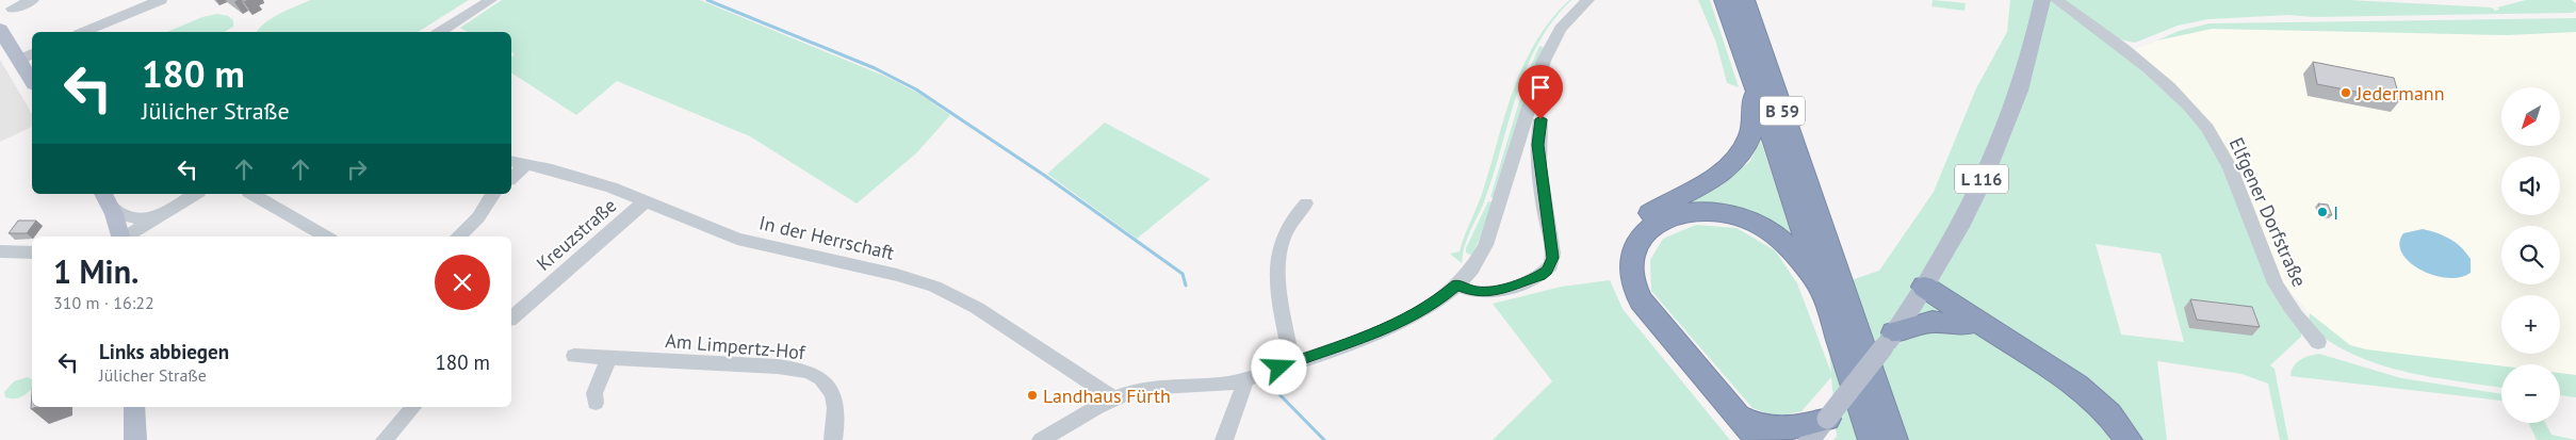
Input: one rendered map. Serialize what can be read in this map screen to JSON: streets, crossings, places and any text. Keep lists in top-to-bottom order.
{
  "streets": {
    "highway": ["B 59"],
    "main road": ["L 116"],
    "street": [
      "Elfgener Dorfstraße",
      "Kreuzstraße",
      "In der Herrschaft",
      "Am Limpertz-Hof"
    ]
  },
  "crossings": [
    ["L 116", "Elfgener Dorfstraße"],
    ["Kreuzstraße", "In der Herrschaft"]
  ],
  "places": ["Jedermann", "I", "Landhaus Fürth"],
  "north": "bottom left",
  "page": {
    "turn": ["180 m", "Jülicher Straße"],
    "map_buttons": ["+", "−"],
    "heading": ["1 Min.", "310 m · 16:22"],
    "list": [
      {
        "name": "Links abbiegen",
        "note": "Jülicher Straße",
        "value": "180 m"
      }
    ]
  }
}
